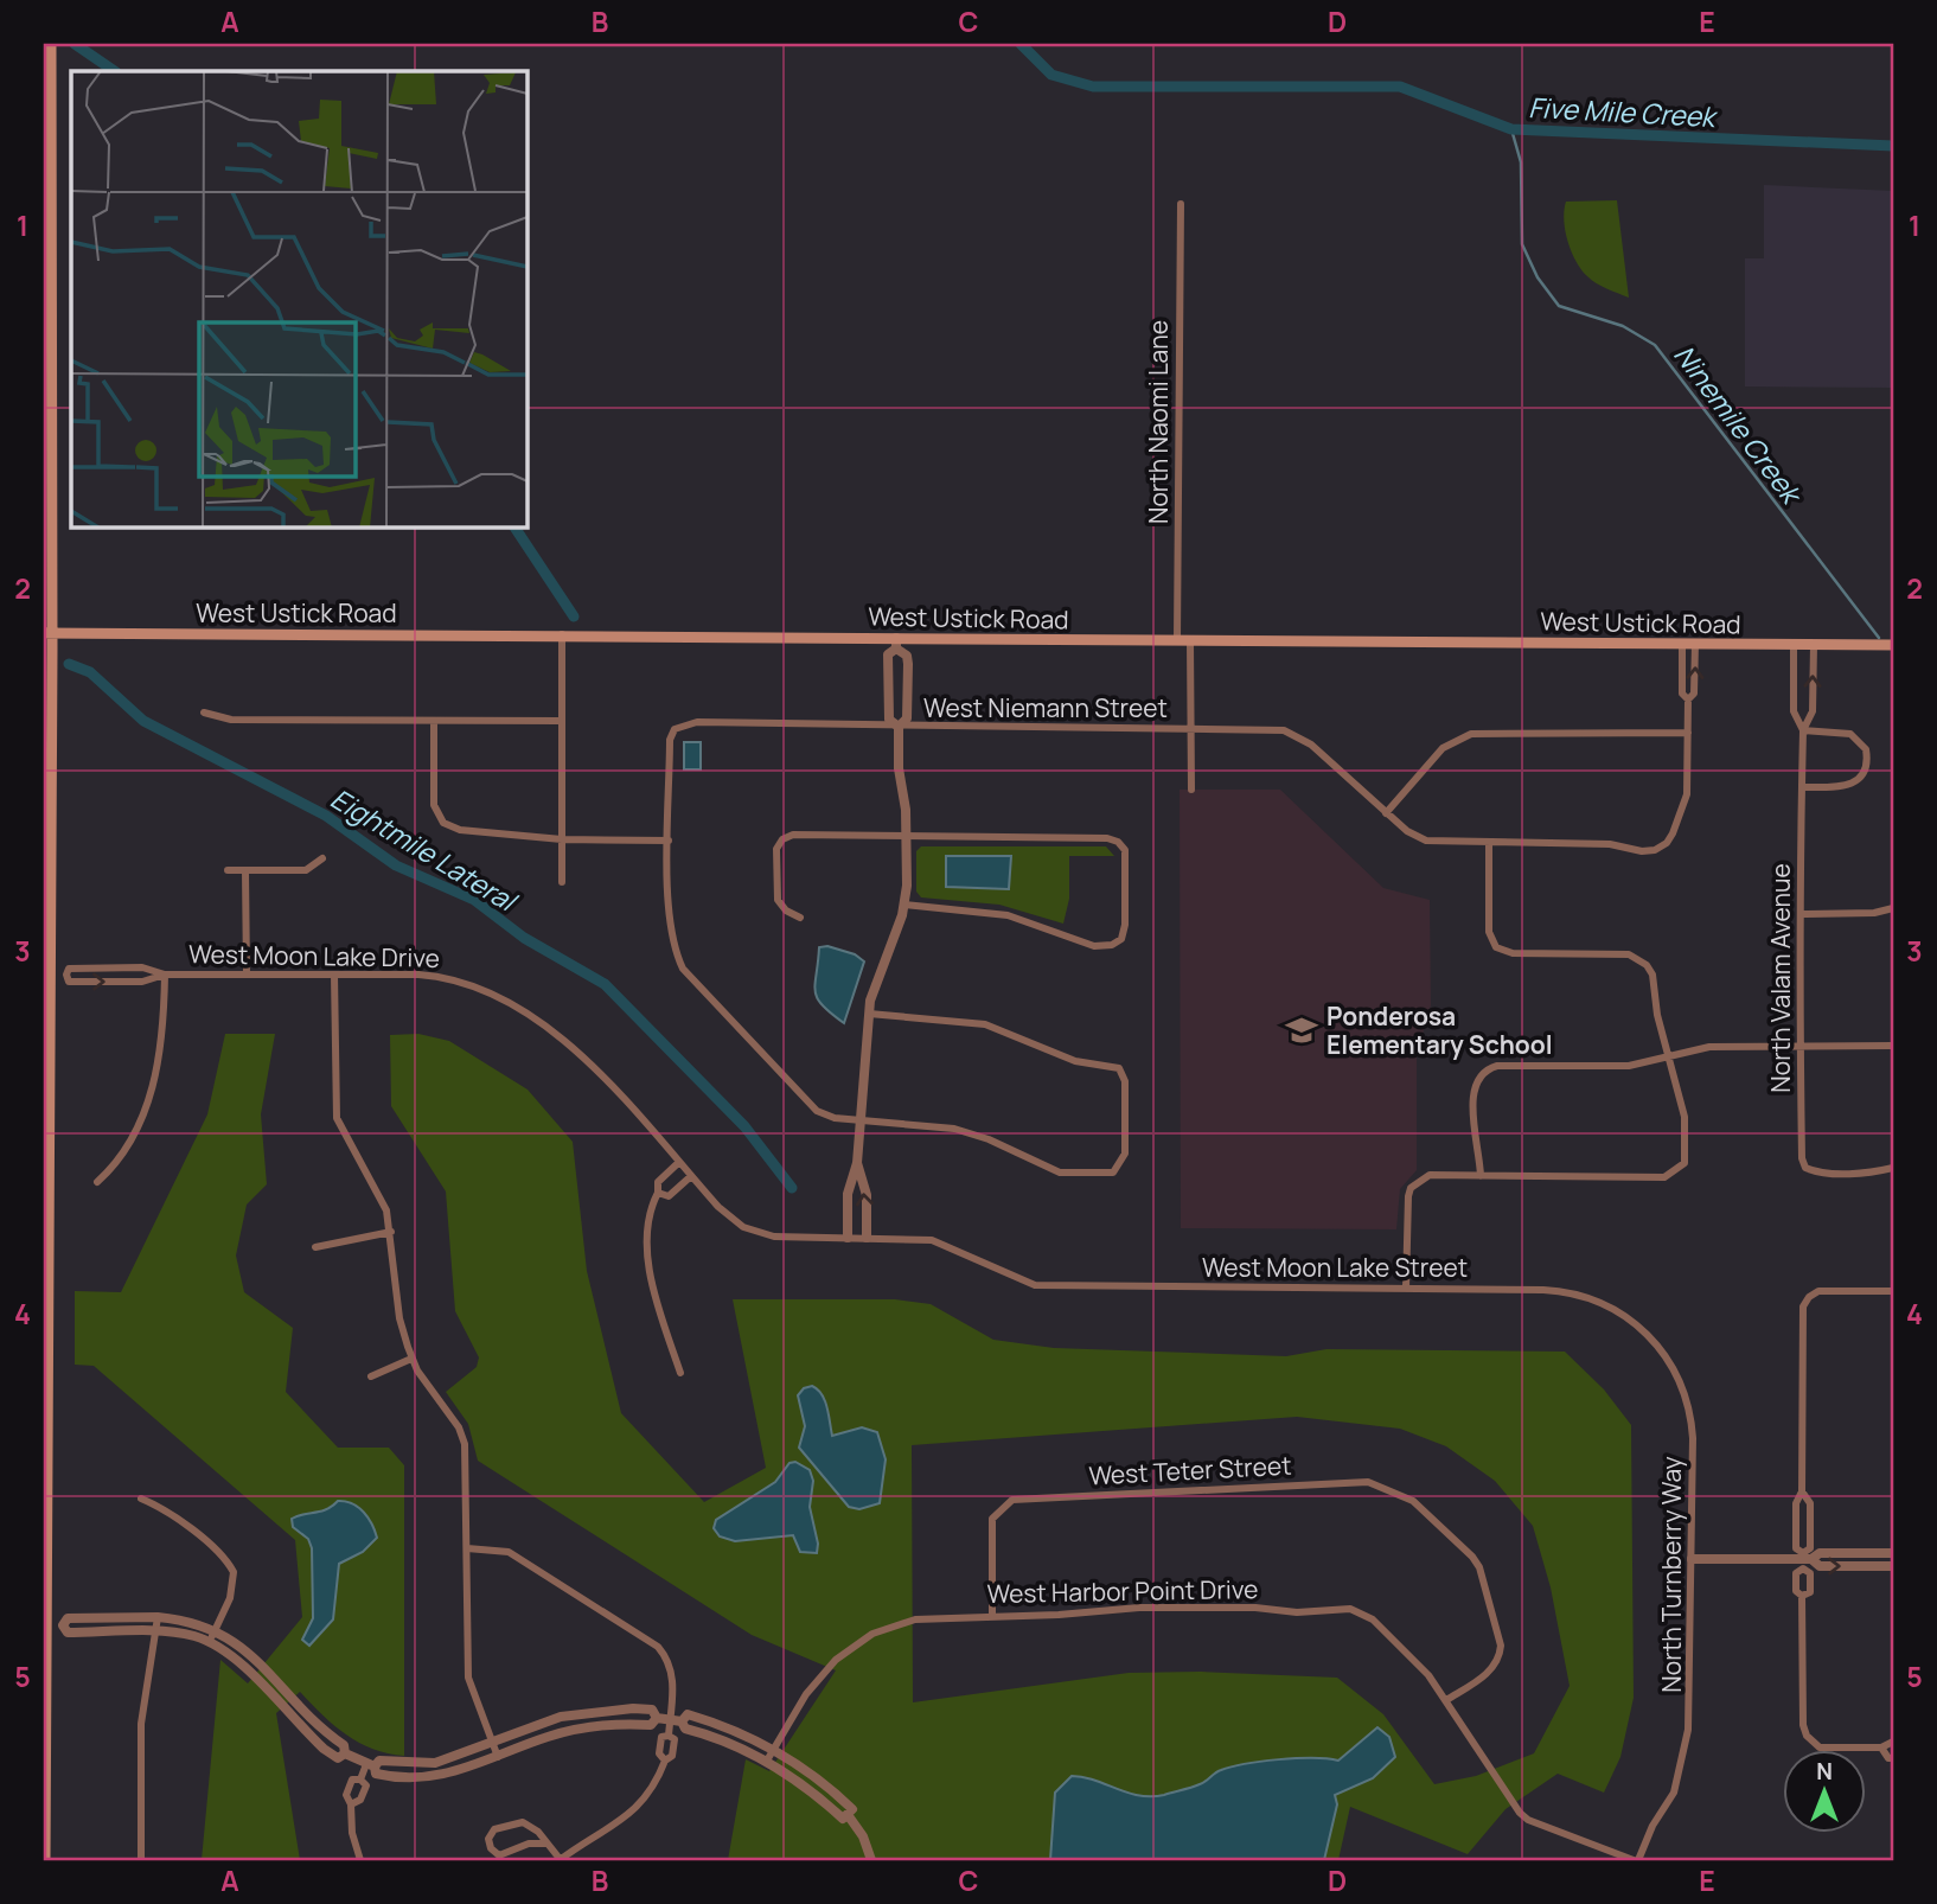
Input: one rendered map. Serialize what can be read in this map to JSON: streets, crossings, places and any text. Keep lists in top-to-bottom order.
{
  "streets": {
    "main road": ["West Ustick Road"],
    "street": [
      "North Naomi Lane",
      "West Niemann Street",
      "West Moon Lake Drive",
      "North Valam Avenue",
      "West Moon Lake Street",
      "West Teter Street",
      "North Turnberry Way",
      "West Harbor Point Drive"
    ]
  },
  "crossings": [
    ["North Naomi Lane", "West Ustick Road"],
    ["North Naomi Lane", "West Niemann Street"],
    ["West Ustick Road", "North Valam Avenue"],
    ["West Moon Lake Drive", "West Moon Lake Street"],
    ["West Moon Lake Street", "North Turnberry Way"],
    ["West Teter Street", "West Harbor Point Drive"],
    ["North Turnberry Way", "West Harbor Point Drive"]
  ],
  "water": ["Five Mile Creek", "Ninemile Creek", "Eightmile Lateral"],
  "places": {
    "school or university": ["Ponderosa Elementary School"]
  },
  "north": "top",
  "grid": {
    "columns": [
      "A",
      "B",
      "C",
      "D",
      "E"
    ],
    "rows": [
      "1",
      "2",
      "3",
      "4",
      "5"
    ]
  }
}
